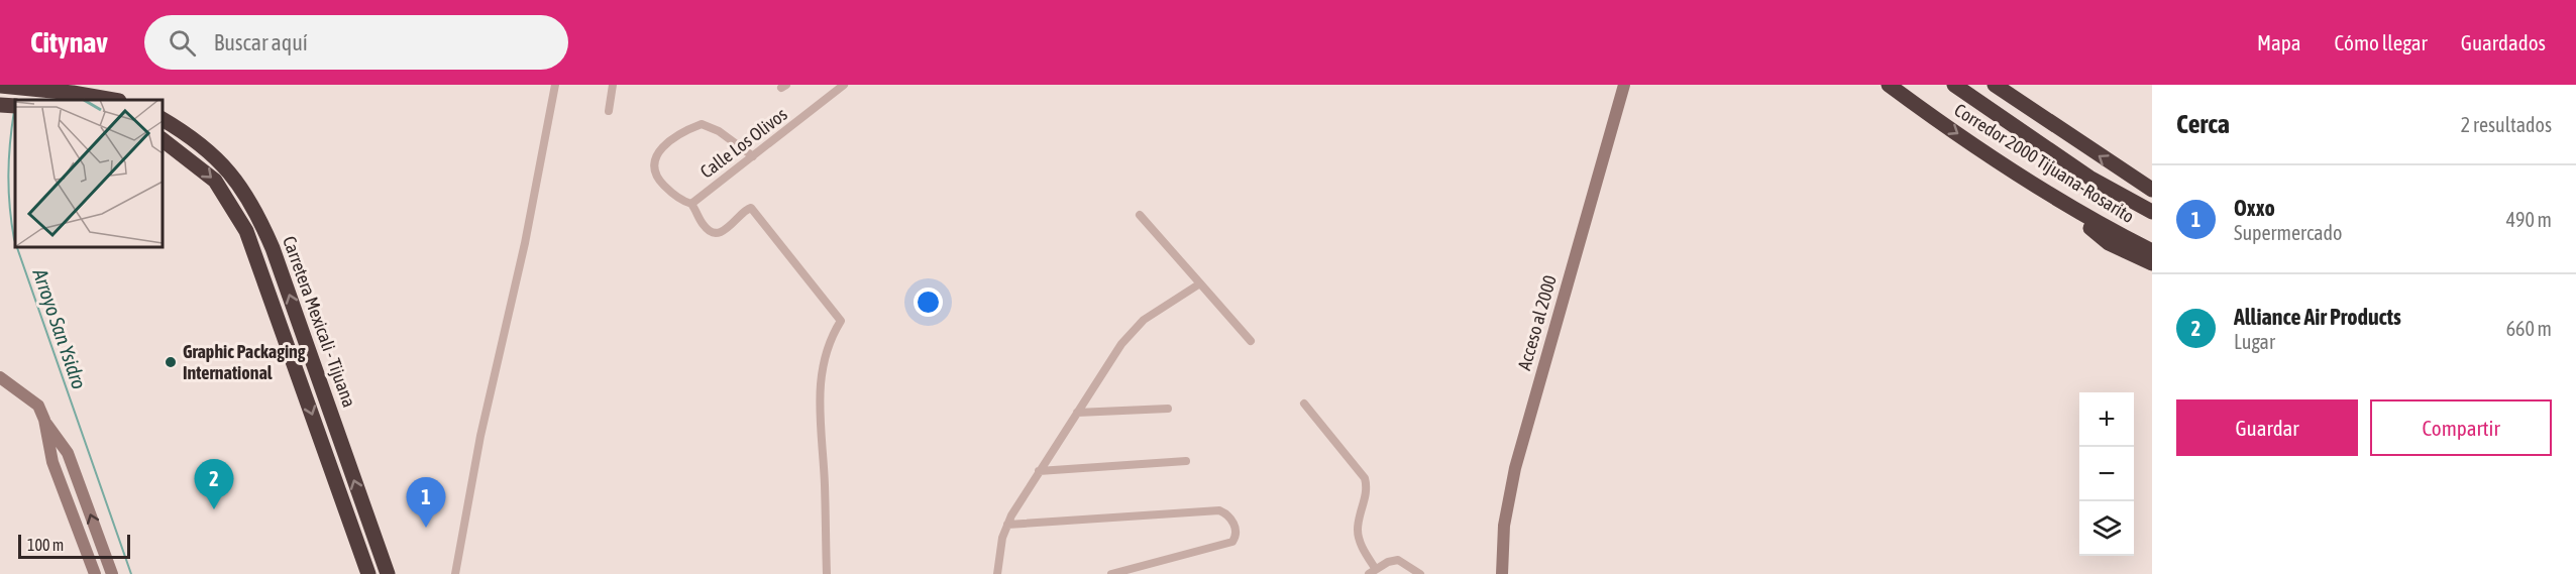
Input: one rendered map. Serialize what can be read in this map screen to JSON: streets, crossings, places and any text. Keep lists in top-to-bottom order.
{
  "streets": {
    "highway": ["Corredor 2000 Tijuana-Rosarito", "Carretera Mexicali - Tijuana"],
    "street": ["Calle Los Olivos", "Acceso al 2000"]
  },
  "water": ["Arroyo San Ysidro"],
  "places": ["Graphic Packaging International"],
  "scale_bar": "100 m",
  "page": {
    "header": "Citynav",
    "search": "Buscar aquí",
    "nav": ["Mapa", "Cómo llegar", "Guardados"],
    "heading": ["Cerca", "2 resultados"],
    "list": [
      {
        "mark": "1",
        "name": "Oxxo",
        "note": "Supermercado",
        "value": "490 m"
      },
      {
        "mark": "2",
        "name": "Alliance Air Products",
        "note": "Lugar",
        "value": "660 m"
      }
    ],
    "buttons": ["Guardar", "Compartir"],
    "map_buttons": ["+", "−"],
    "pins": ["2", "1"],
    "scale": "100 m"
  }
}
